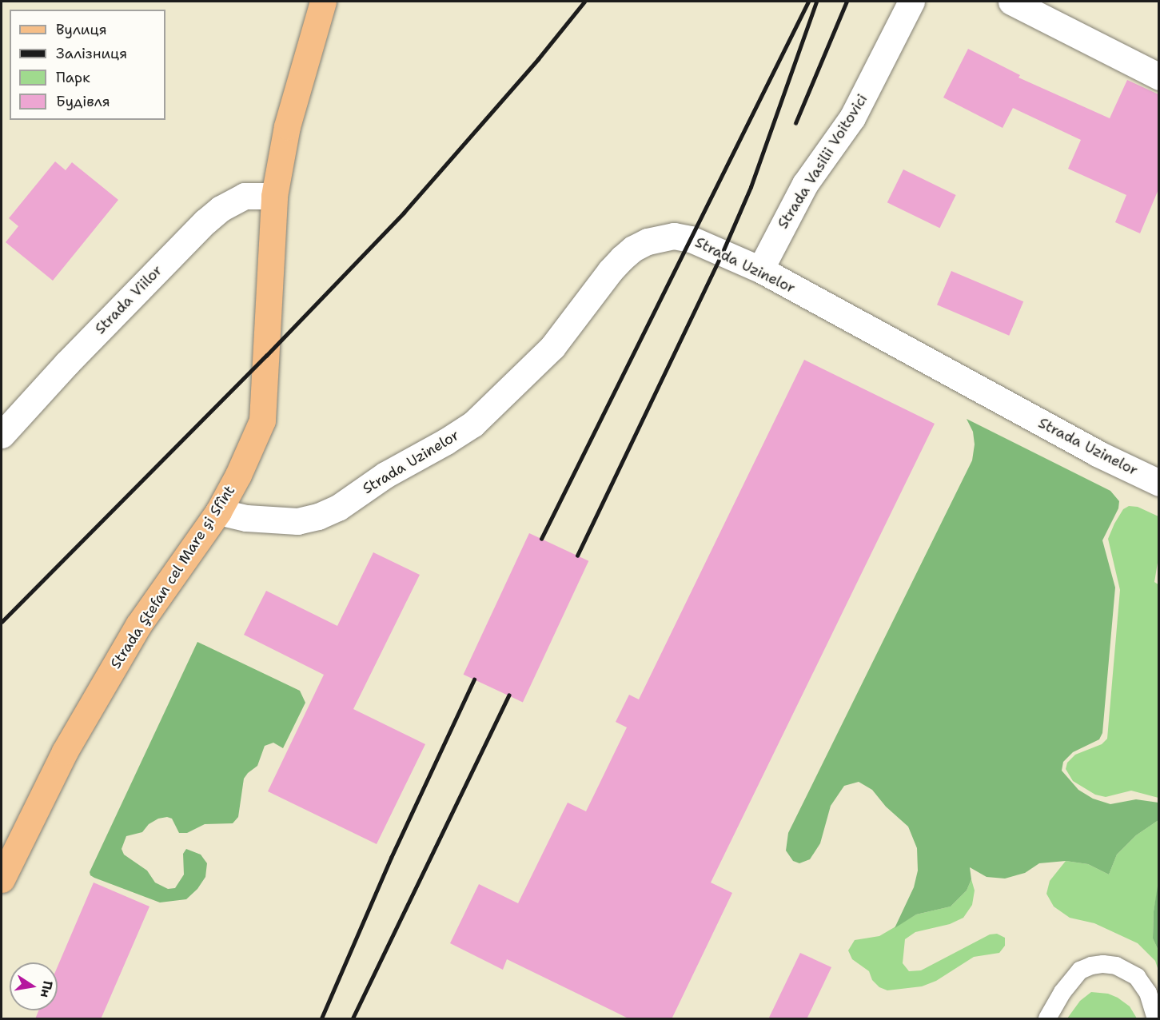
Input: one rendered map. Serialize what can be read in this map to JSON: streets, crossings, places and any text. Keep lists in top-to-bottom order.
{
  "streets": {
    "main road": ["Strada Ştefan cel Mare şi Sfînt"],
    "street": ["Strada Vasilii Voitovici", "Strada Uzinelor", "Strada Viilor"]
  },
  "crossings": [
    ["Strada Vasilii Voitovici", "Strada Uzinelor"],
    ["Strada Uzinelor", "Strada Ştefan cel Mare şi Sfînt"],
    ["Strada Viilor", "Strada Ştefan cel Mare şi Sfînt"]
  ],
  "legend": [
    "Вулиця",
    "Залізниця",
    "Парк",
    "Будівля"
  ],
  "north": "right"
}
